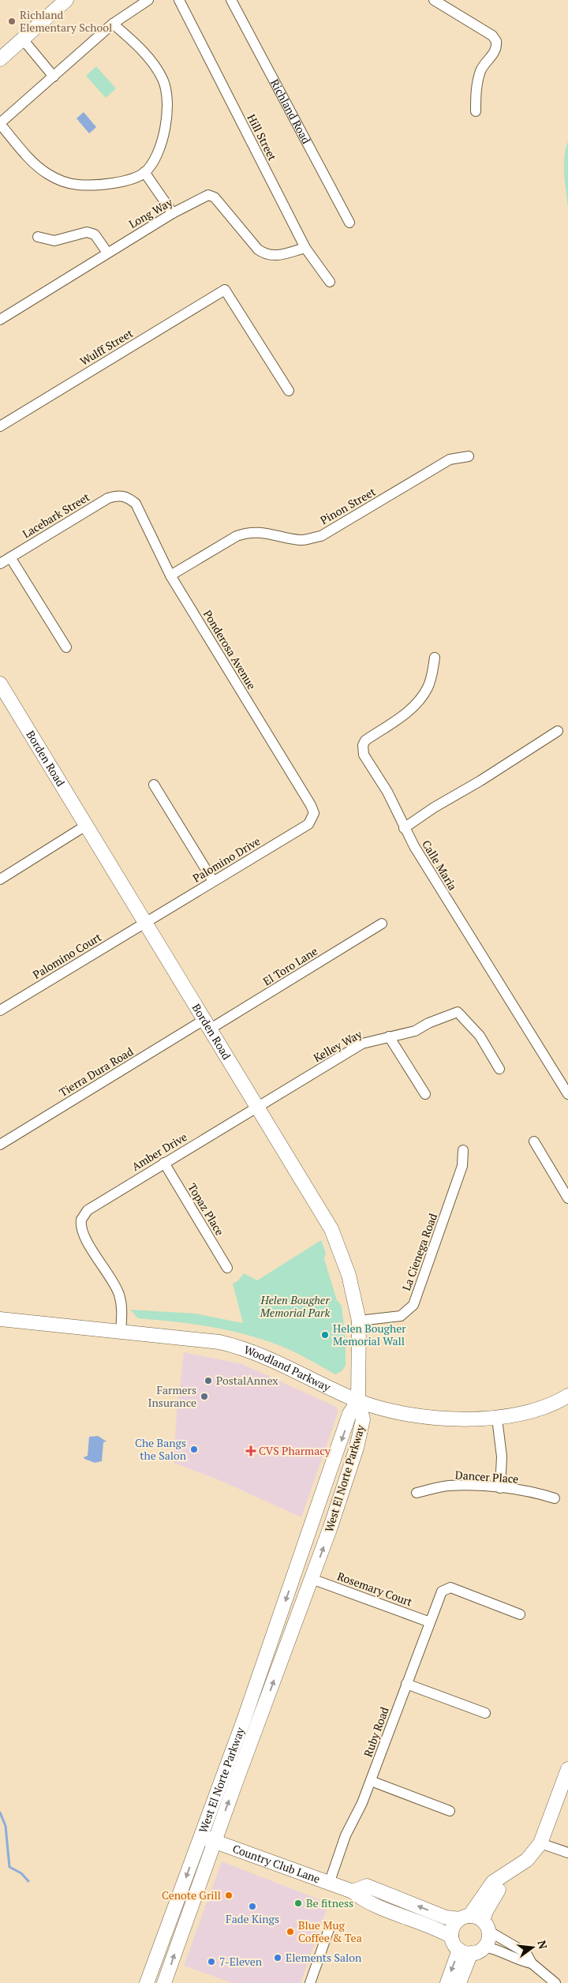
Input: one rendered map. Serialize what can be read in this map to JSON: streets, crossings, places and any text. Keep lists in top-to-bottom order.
{
  "streets": {
    "main road": [
      "Borden Road",
      "Woodland Parkway",
      "West El Norte Parkway",
      "Country Club Lane"
    ],
    "street": [
      "Richland Road",
      "Hill Street",
      "Long Way",
      "Wulff Street",
      "Pinon Street",
      "Lacebark Street",
      "Ponderosa Avenue",
      "Palomino Drive",
      "Calle Maria",
      "Palomino Court",
      "El Toro Lane",
      "Kelley Way",
      "Tierra Dura Road",
      "Amber Drive",
      "Topaz Place",
      "La Cienega Road",
      "Dancer Place",
      "Rosemary Court",
      "Ruby Road"
    ]
  },
  "crossings": [
    ["Hill Street", "Long Way"],
    ["Pinon Street", "Ponderosa Avenue"],
    ["Lacebark Street", "Ponderosa Avenue"],
    ["Ponderosa Avenue", "Palomino Drive"],
    ["Borden Road", "Palomino Drive"],
    ["Borden Road", "Palomino Court"],
    ["Borden Road", "El Toro Lane"],
    ["Borden Road", "Kelley Way"],
    ["Borden Road", "Tierra Dura Road"],
    ["Borden Road", "Amber Drive"],
    ["Borden Road", "La Cienega Road"],
    ["Borden Road", "Woodland Parkway"],
    ["Borden Road", "West El Norte Parkway"],
    ["Palomino Drive", "Palomino Court"],
    ["El Toro Lane", "Tierra Dura Road"],
    ["Kelley Way", "Amber Drive"],
    ["Amber Drive", "Topaz Place"],
    ["Amber Drive", "Woodland Parkway"],
    ["Woodland Parkway", "West El Norte Parkway"],
    ["West El Norte Parkway", "Rosemary Court"],
    ["West El Norte Parkway", "Country Club Lane"],
    ["Rosemary Court", "Ruby Road"],
    ["Ruby Road", "Country Club Lane"]
  ],
  "parks": ["Helen Bougher Memorial Park"],
  "places": {
    "other": [
      "Richland Elementary School",
      "Helen Bougher Memorial Wall",
      "PostalAnnex",
      "Farmers Insurance",
      "Che Bangs the Salon",
      "Cenote Grill",
      "Be fitness",
      "Fade Kings",
      "Blue Mug Coffee & Tea",
      "Elements Salon",
      "7-Eleven"
    ],
    "health": ["CVS Pharmacy"]
  },
  "north": "right"
}
